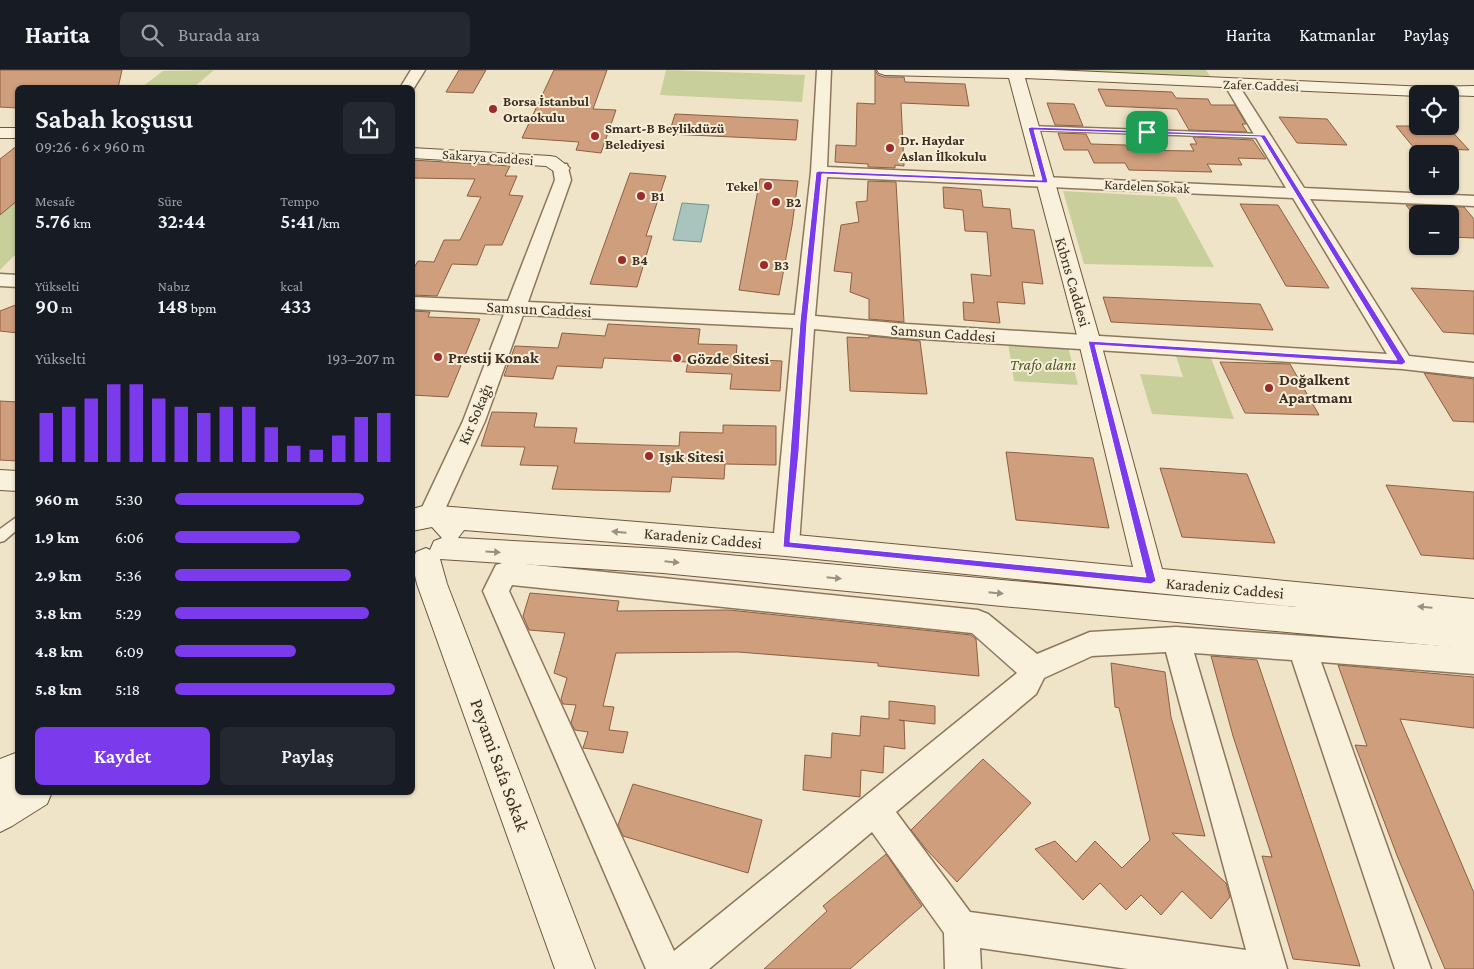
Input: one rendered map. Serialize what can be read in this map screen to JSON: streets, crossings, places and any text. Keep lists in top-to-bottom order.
{
  "streets": {
    "street": [
      "Zafer Caddesi",
      "Sakarya Caddesi",
      "Kardelen Sokak",
      "Kıbrıs Caddesi",
      "Samsun Caddesi",
      "Kır Sokağı",
      "Karadeniz Caddesi",
      "Peyami Safa Sokak"
    ]
  },
  "crossings": [
    ["Zafer Caddesi", "Kıbrıs Caddesi"],
    ["Sakarya Caddesi", "Kır Sokağı"],
    ["Kardelen Sokak", "Kıbrıs Caddesi"],
    ["Kıbrıs Caddesi", "Samsun Caddesi"],
    ["Kıbrıs Caddesi", "Karadeniz Caddesi"],
    ["Samsun Caddesi", "Kır Sokağı"],
    ["Kır Sokağı", "Karadeniz Caddesi"],
    ["Karadeniz Caddesi", "Peyami Safa Sokak"]
  ],
  "parks": ["Trafo alanı"],
  "places": [
    "Borsa İstanbul Ortaokulu",
    "Smart-B Beylikdüzü Belediyesi",
    "Dr. Haydar Aslan İlkokulu",
    "Tekel",
    "B1",
    "B2",
    "B4",
    "B3",
    "Prestij Konak",
    "Gözde Sitesi",
    "Doğalkent Apartmanı",
    "Işık Sitesi"
  ],
  "page": {
    "header": "Harita",
    "search": "Burada ara",
    "nav": ["Harita", "Katmanlar", "Paylaş"],
    "map_buttons": ["+", "−"],
    "heading": ["Sabah koşusu", "09:26 · 6 × 960 m"],
    "stats": [
      ["Mesafe", "5.76 km"],
      ["Süre", "32:44"],
      ["Tempo", "5:41 /km"],
      ["Yükselti", "90 m"],
      ["Nabız", "148 bpm"],
      ["kcal", "433"]
    ],
    "chart": ["Yükselti", "193–207 m"],
    "list": [
      {
        "name": "960 m",
        "note": "5:30"
      },
      {
        "name": "1.9 km",
        "note": "6:06"
      },
      {
        "name": "2.9 km",
        "note": "5:36"
      },
      {
        "name": "3.8 km",
        "note": "5:29"
      },
      {
        "name": "4.8 km",
        "note": "6:09"
      },
      {
        "name": "5.8 km",
        "note": "5:18"
      }
    ],
    "buttons": ["Kaydet", "Paylaş"]
  }
}
